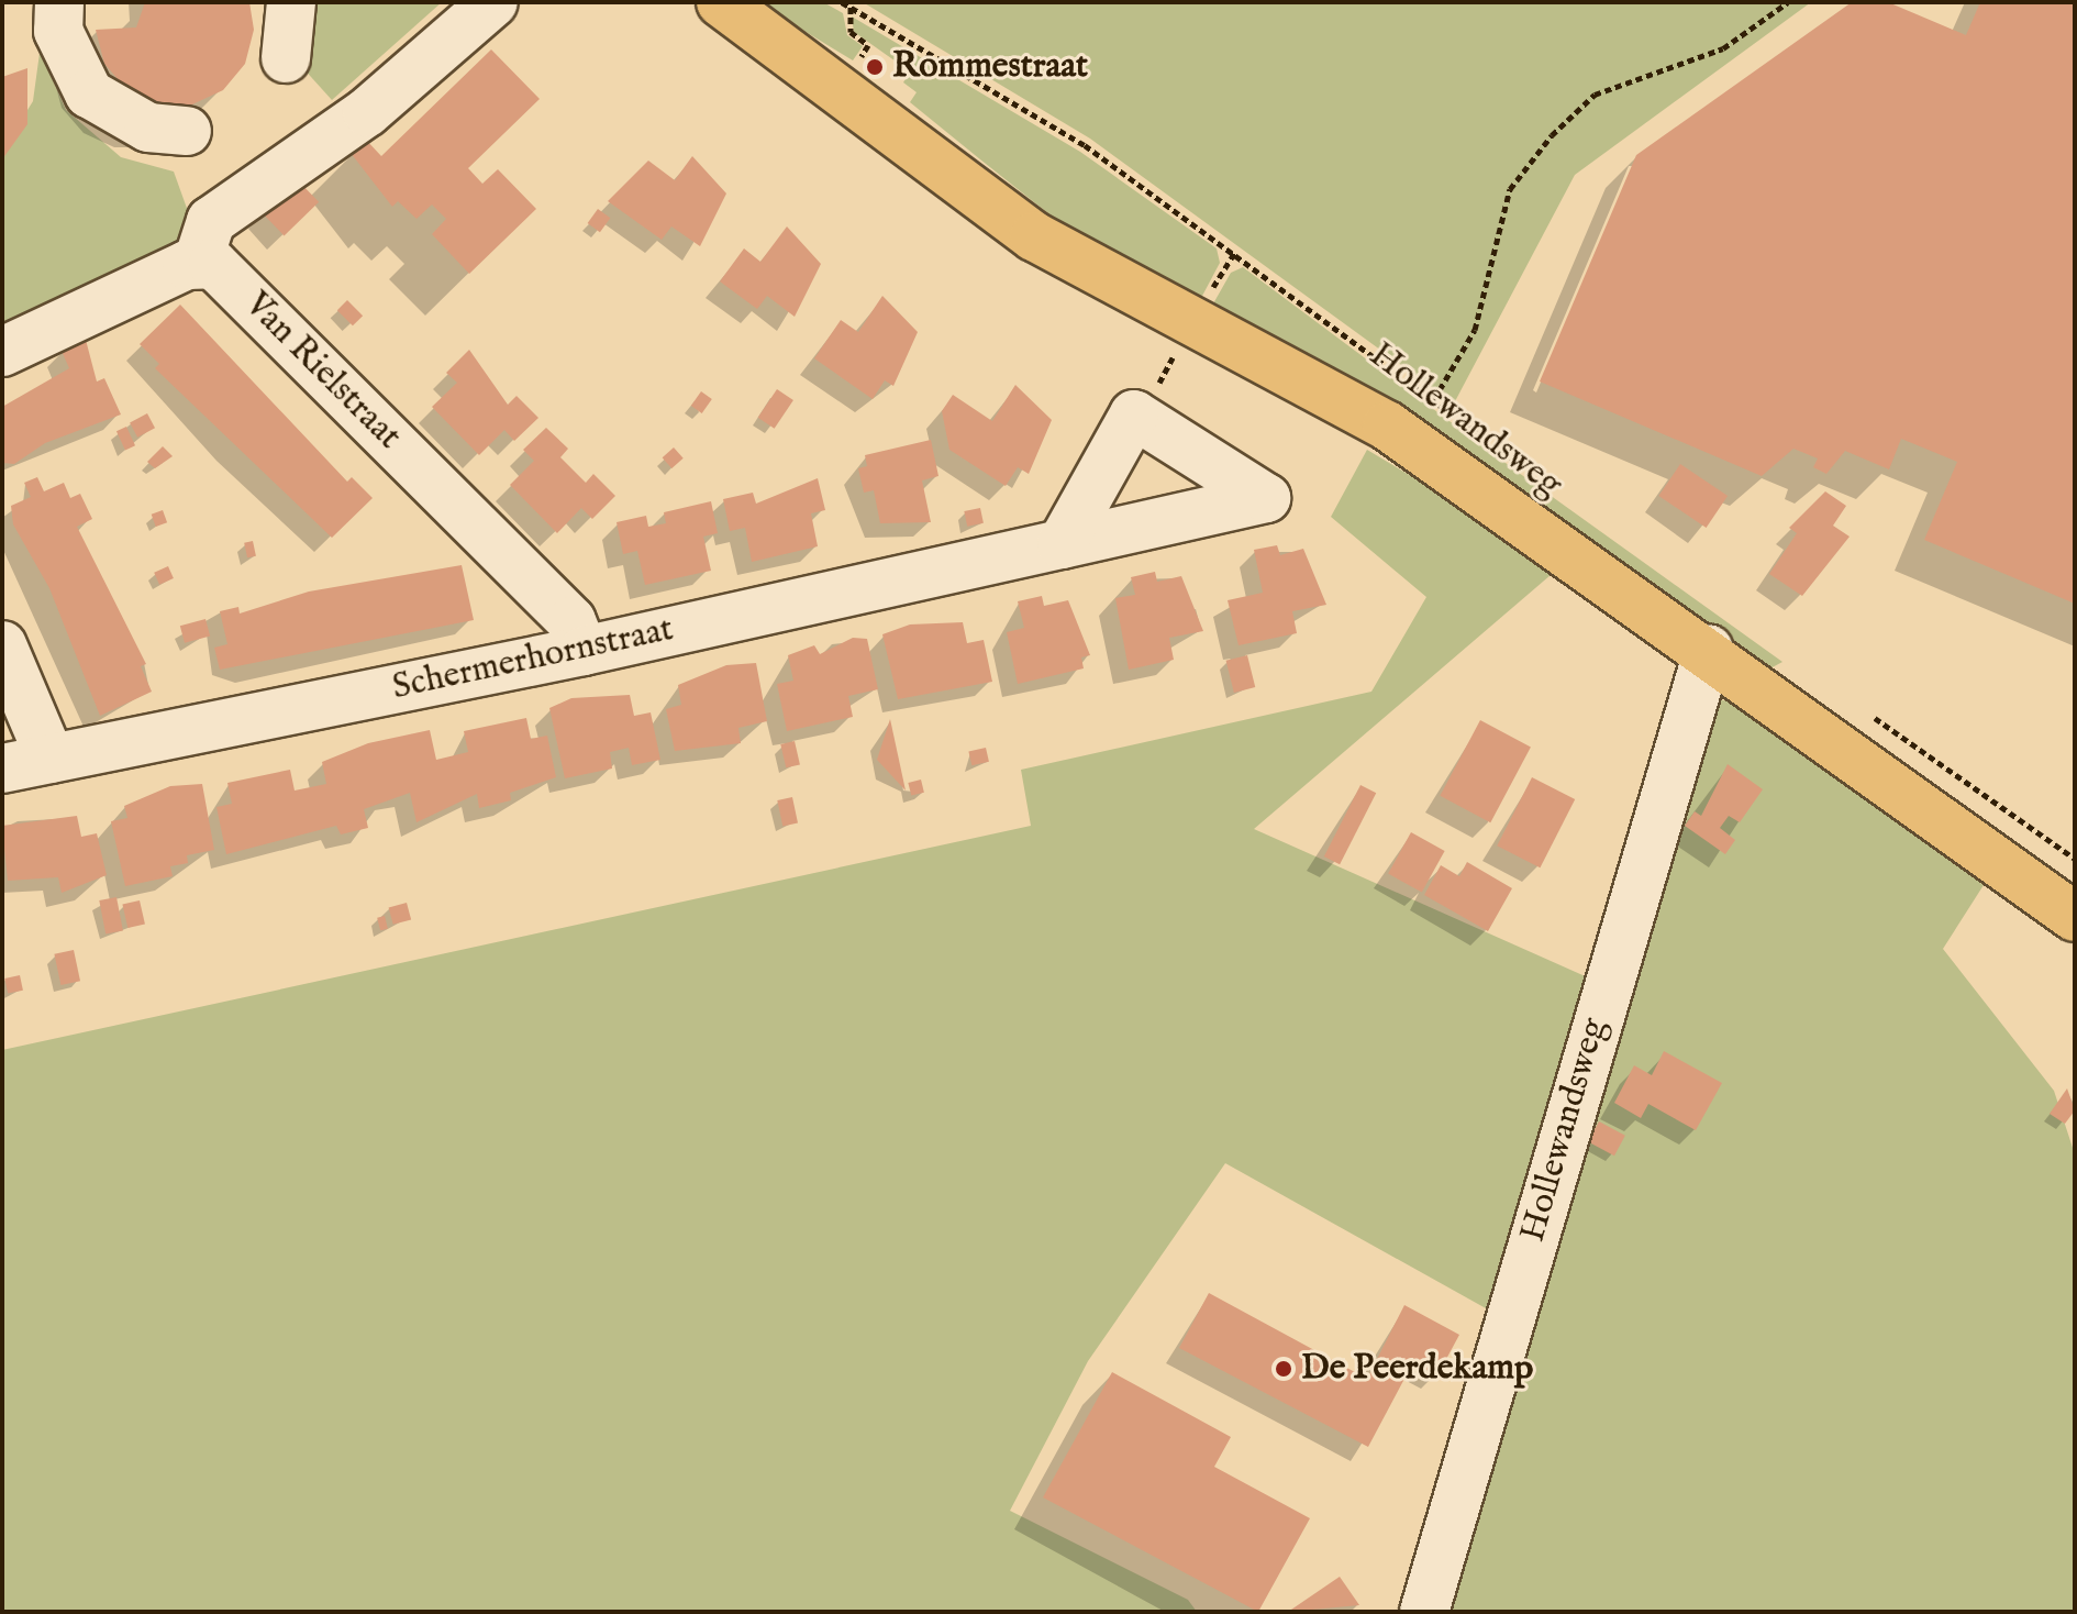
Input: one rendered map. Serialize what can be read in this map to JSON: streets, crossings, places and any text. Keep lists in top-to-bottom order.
{
  "streets": {
    "main road": ["Hollewandsweg"],
    "street": ["Van Rielstraat", "Schermerhornstraat"]
  },
  "crossings": [
    ["Van Rielstraat", "Schermerhornstraat"]
  ],
  "places": ["Rommestraat", "De Peerdekamp"]
}
